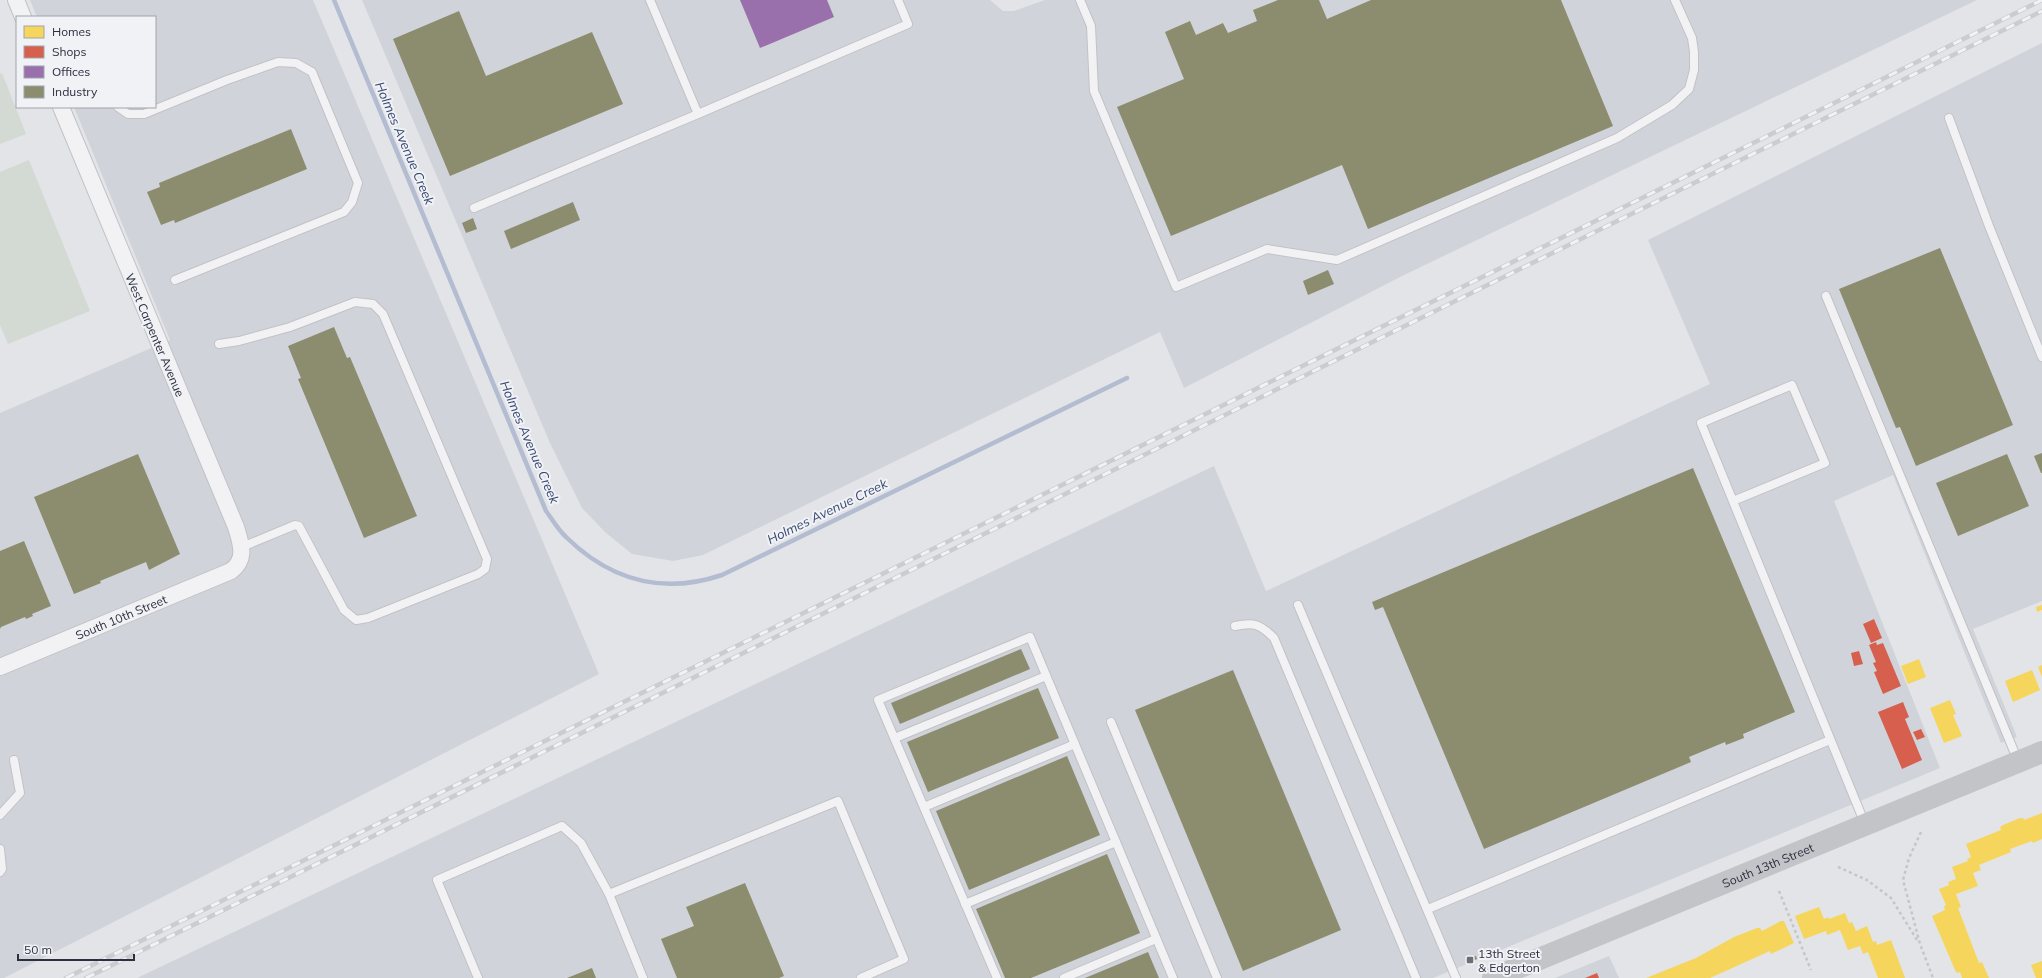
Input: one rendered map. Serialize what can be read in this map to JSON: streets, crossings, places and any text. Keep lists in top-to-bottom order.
{
  "streets": {
    "street": ["West Carpenter Avenue", "South 10th Street", "South 13th Street"]
  },
  "crossings": [
    ["West Carpenter Avenue", "South 10th Street"]
  ],
  "water": ["Holmes Avenue Creek"],
  "places": {
    "transit": ["13th Street & Edgerton"]
  },
  "legend": [
    "Homes",
    "Shops",
    "Offices",
    "Industry"
  ],
  "scale_bar": "50 m"
}
